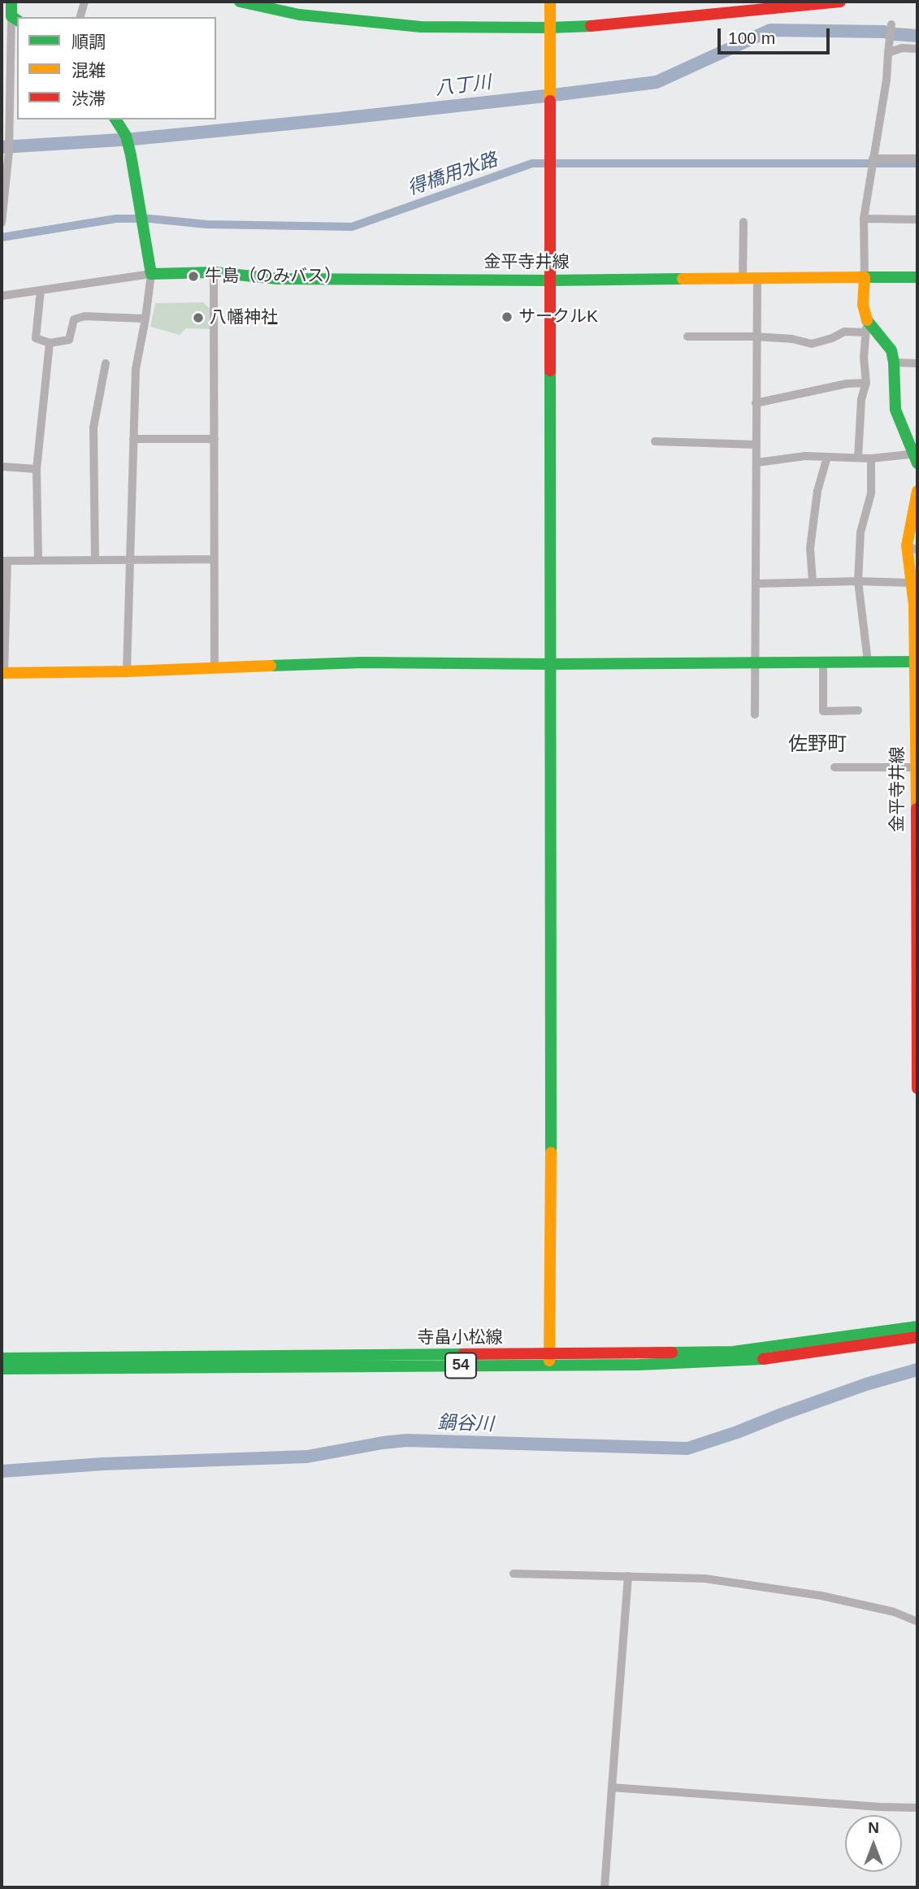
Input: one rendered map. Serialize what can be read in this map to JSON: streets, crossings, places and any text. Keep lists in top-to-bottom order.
{
  "streets": {
    "main road": ["金平寺井線", "寺畠小松線", "54"]
  },
  "districts": ["佐野町"],
  "water": ["八丁川", "得橋用水路", "鍋谷川"],
  "places": ["牛島（のみバス）", "サークルK", "八幡神社"],
  "legend": ["順調", "混雑", "渋滞"],
  "scale_bar": "100 m",
  "north": "top"
}
